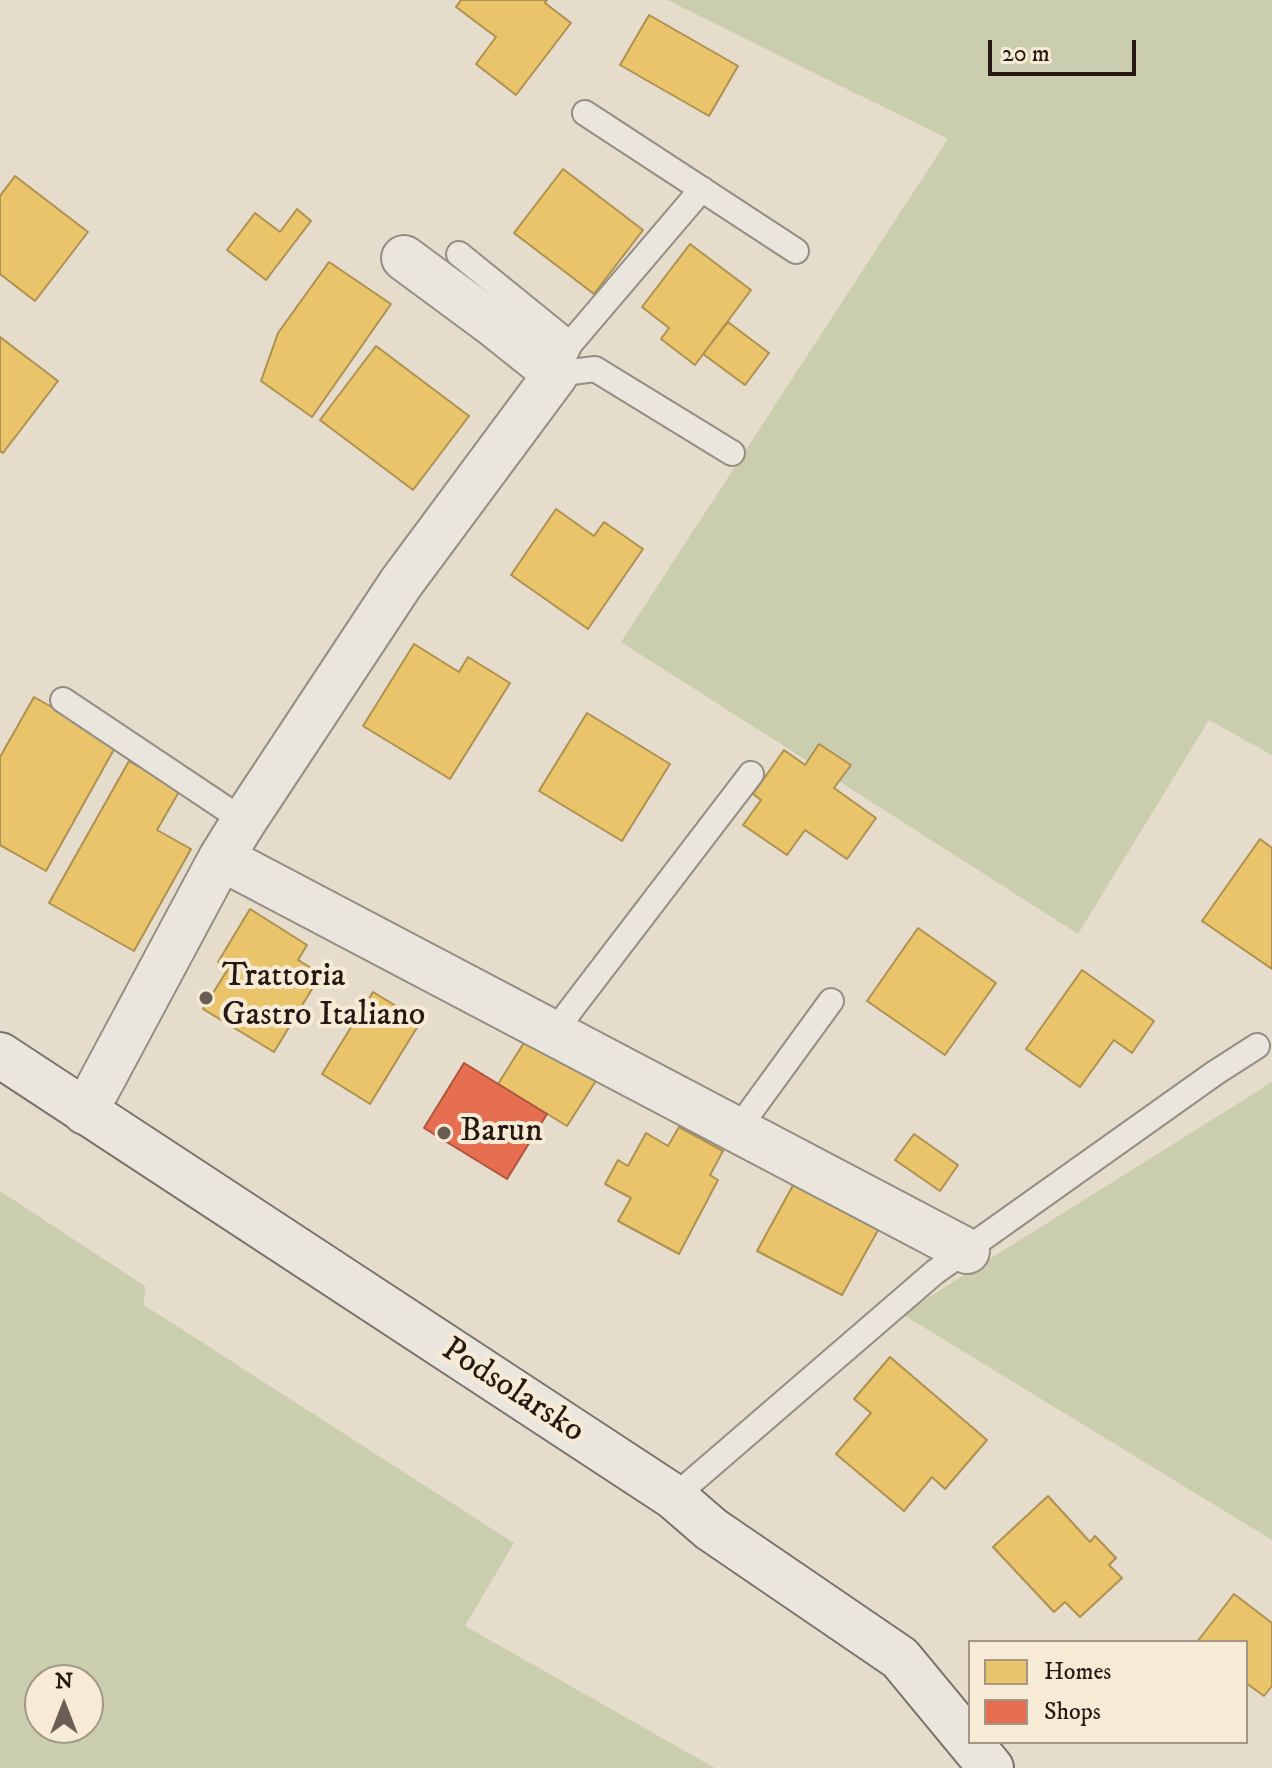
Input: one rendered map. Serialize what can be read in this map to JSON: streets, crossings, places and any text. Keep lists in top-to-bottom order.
{
  "streets": {
    "street": ["Podsolarsko"]
  },
  "places": ["Trattoria Gastro Italiano", "Barun"],
  "legend": ["Homes", "Shops"],
  "scale_bar": "20 m",
  "north": "top"
}
